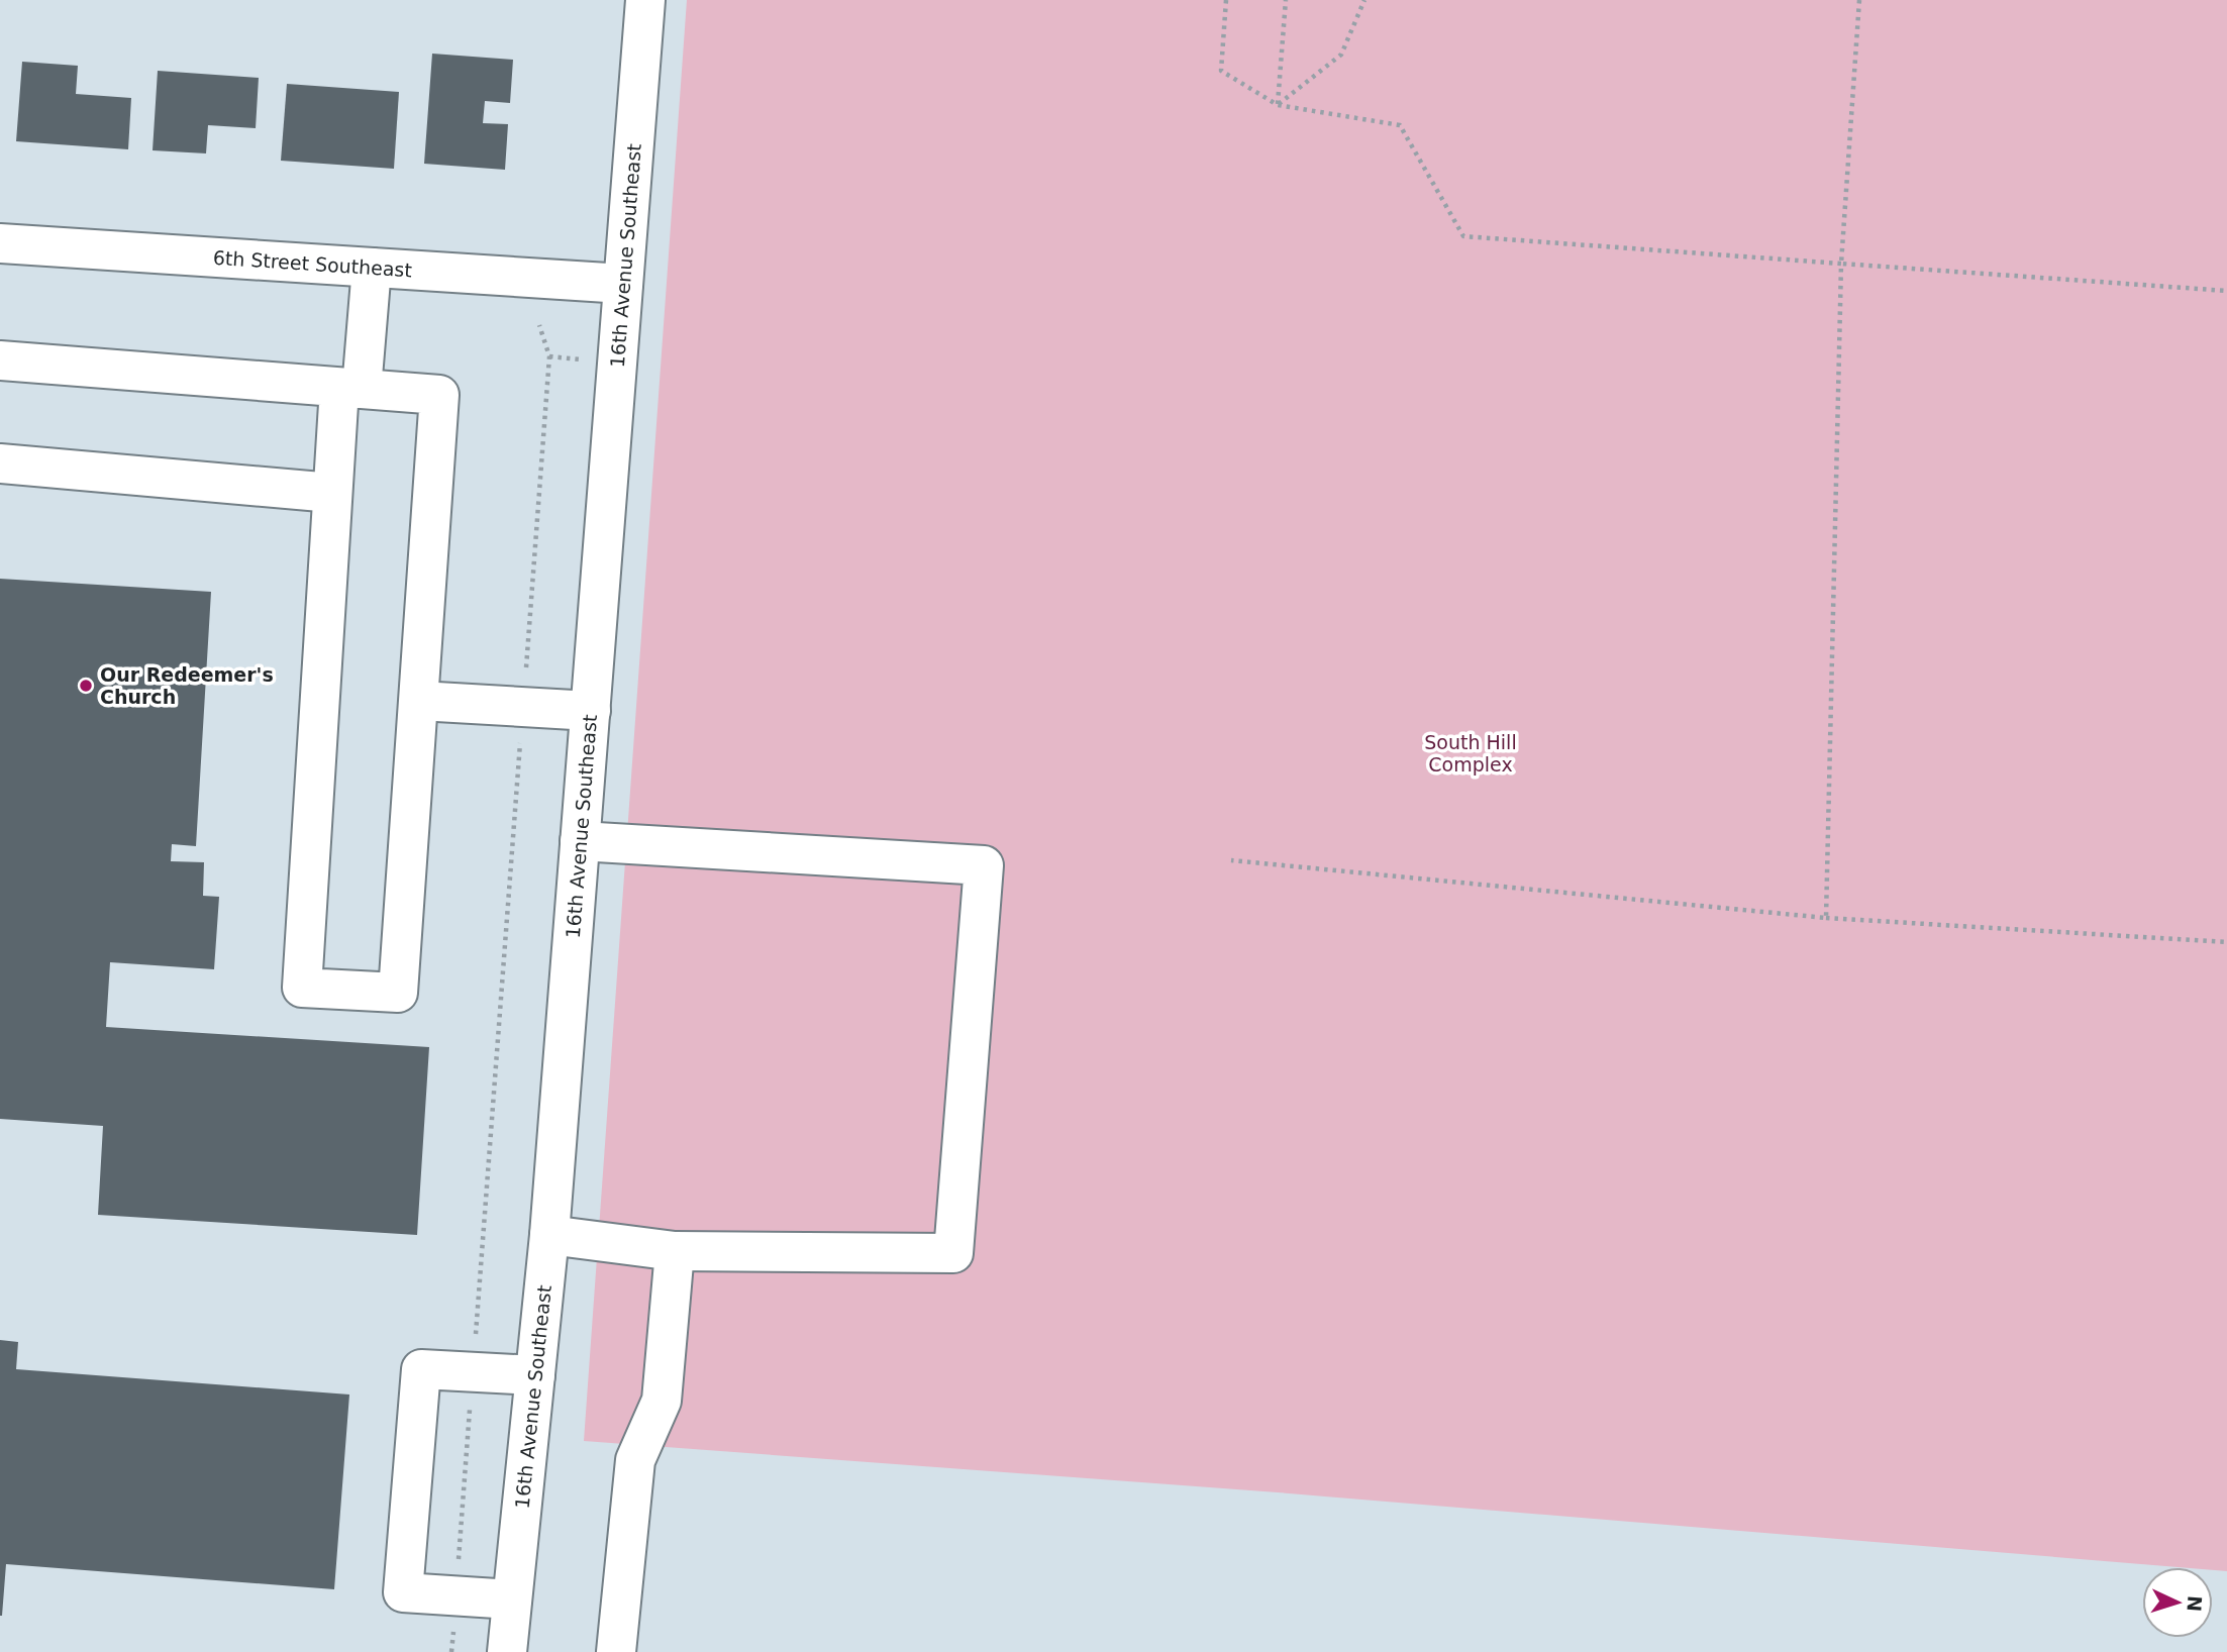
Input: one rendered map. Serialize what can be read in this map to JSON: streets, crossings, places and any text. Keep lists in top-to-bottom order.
{
  "streets": {
    "street": ["16th Avenue Southeast", "6th Street Southeast"]
  },
  "crossings": [
    ["16th Avenue Southeast", "6th Street Southeast"]
  ],
  "parks": ["South Hill Complex"],
  "places": ["Our Redeemer's Church"],
  "north": "right"
}
